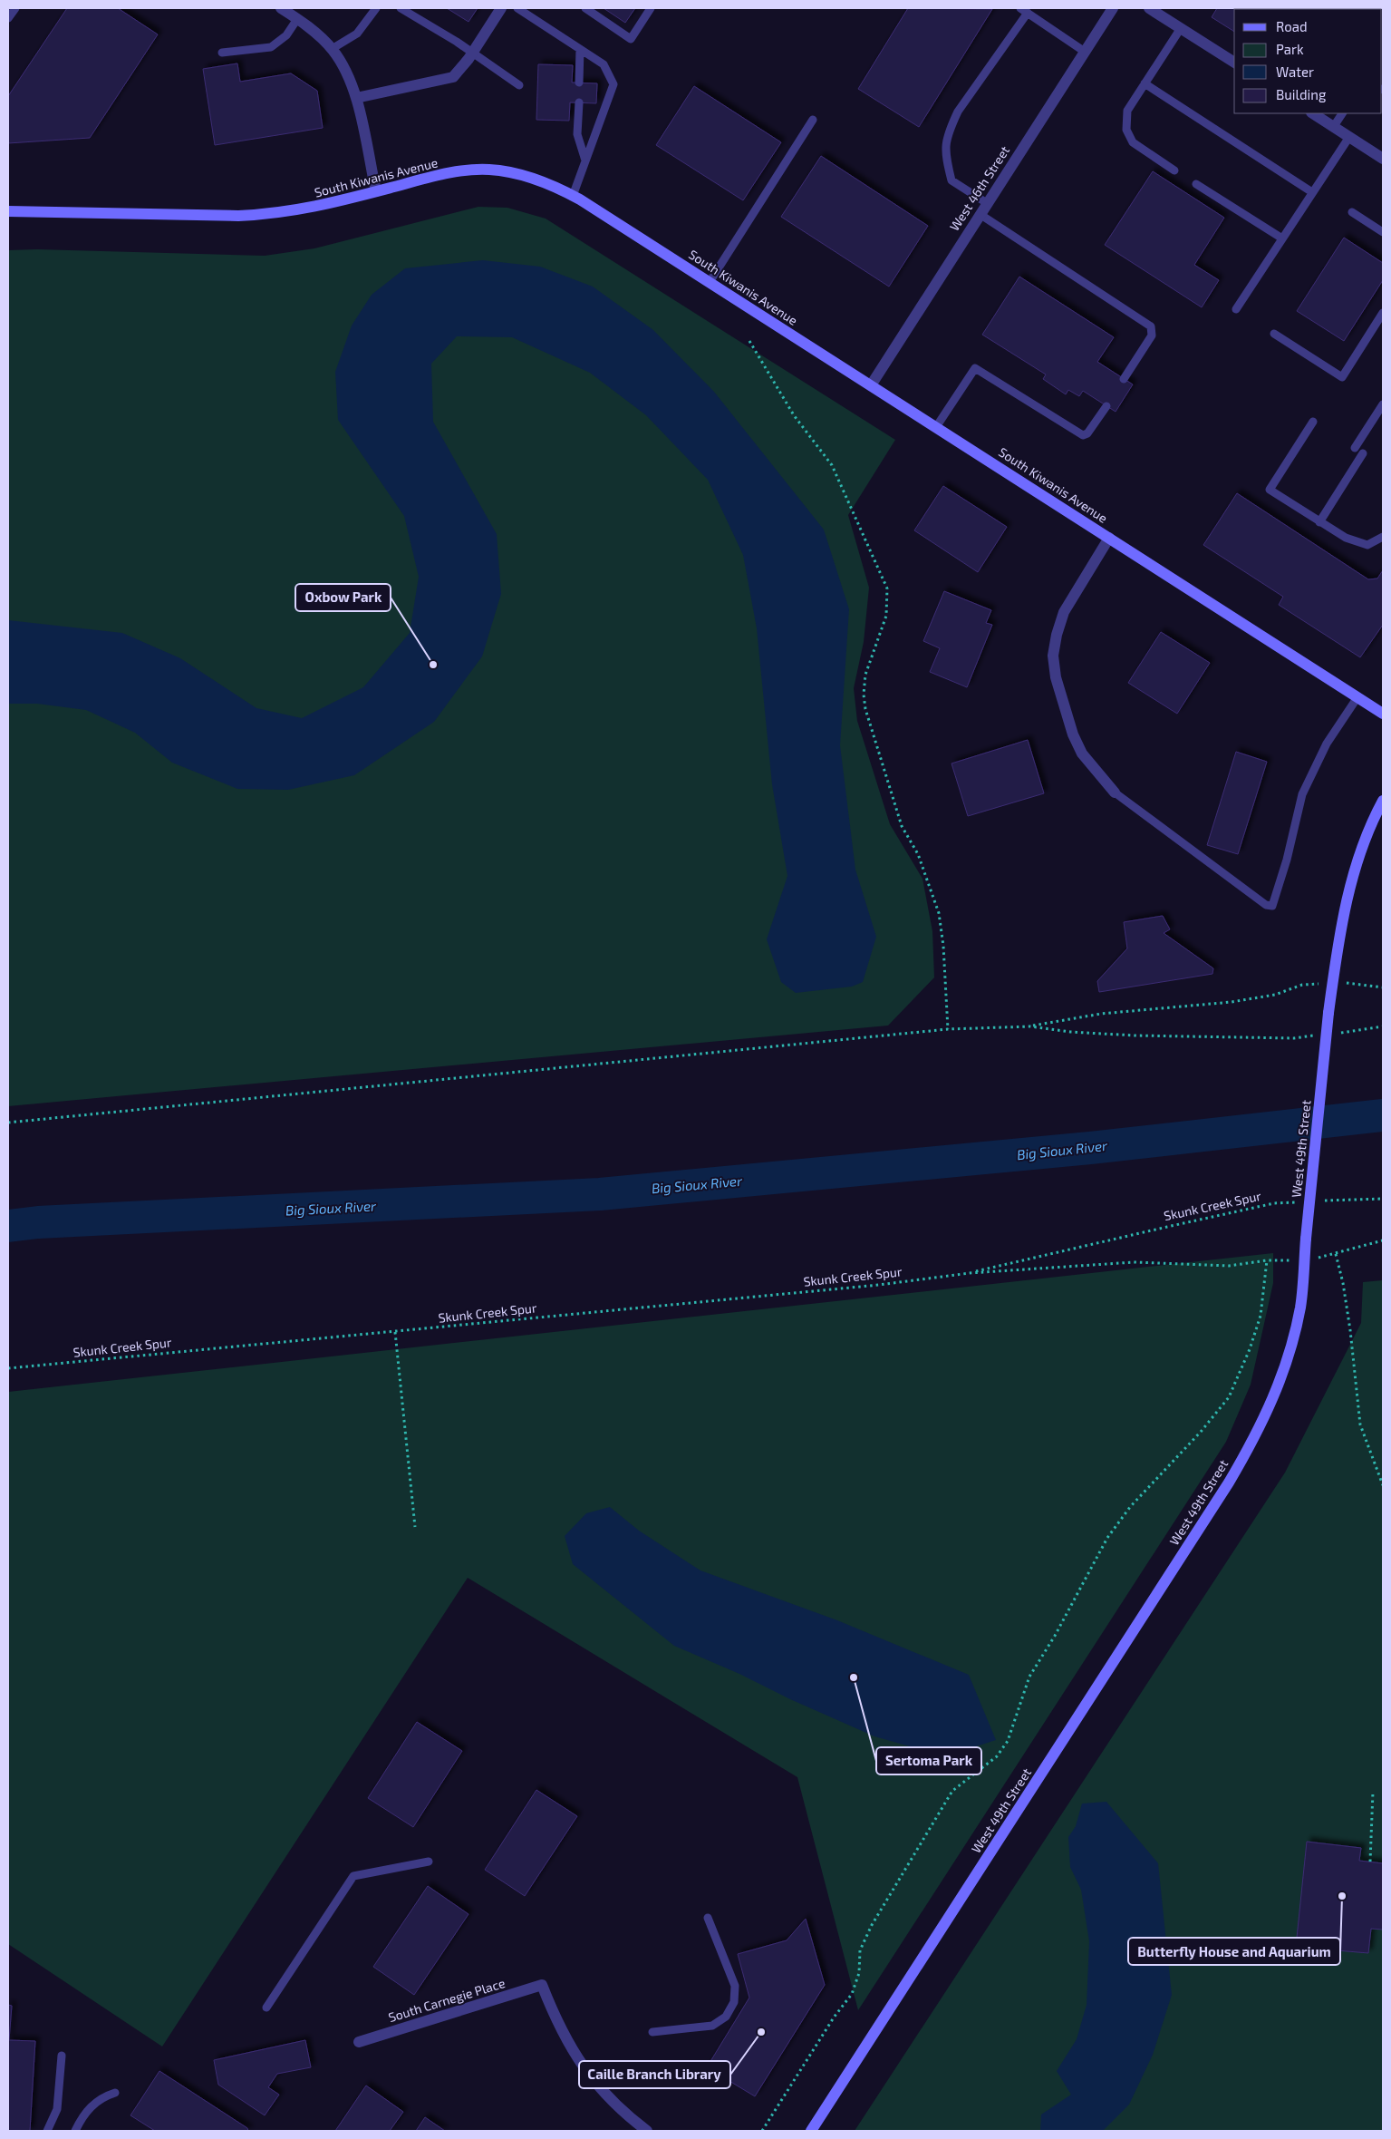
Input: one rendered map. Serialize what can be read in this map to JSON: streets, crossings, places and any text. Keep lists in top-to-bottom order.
{
  "streets": {
    "street": [
      "South Kiwanis Avenue",
      "West 46th Street",
      "West 49th Street",
      "South Carnegie Place"
    ],
    "path": ["Skunk Creek Spur"]
  },
  "crossings": [
    ["South Kiwanis Avenue", "West 46th Street"],
    ["West 49th Street", "Skunk Creek Spur"]
  ],
  "water": ["Big Sioux River"],
  "places": [
    "Oxbow Park",
    "Sertoma Park",
    "Butterfly House and Aquarium",
    "Caille Branch Library"
  ],
  "legend": [
    "Road",
    "Park",
    "Water",
    "Building"
  ]
}
